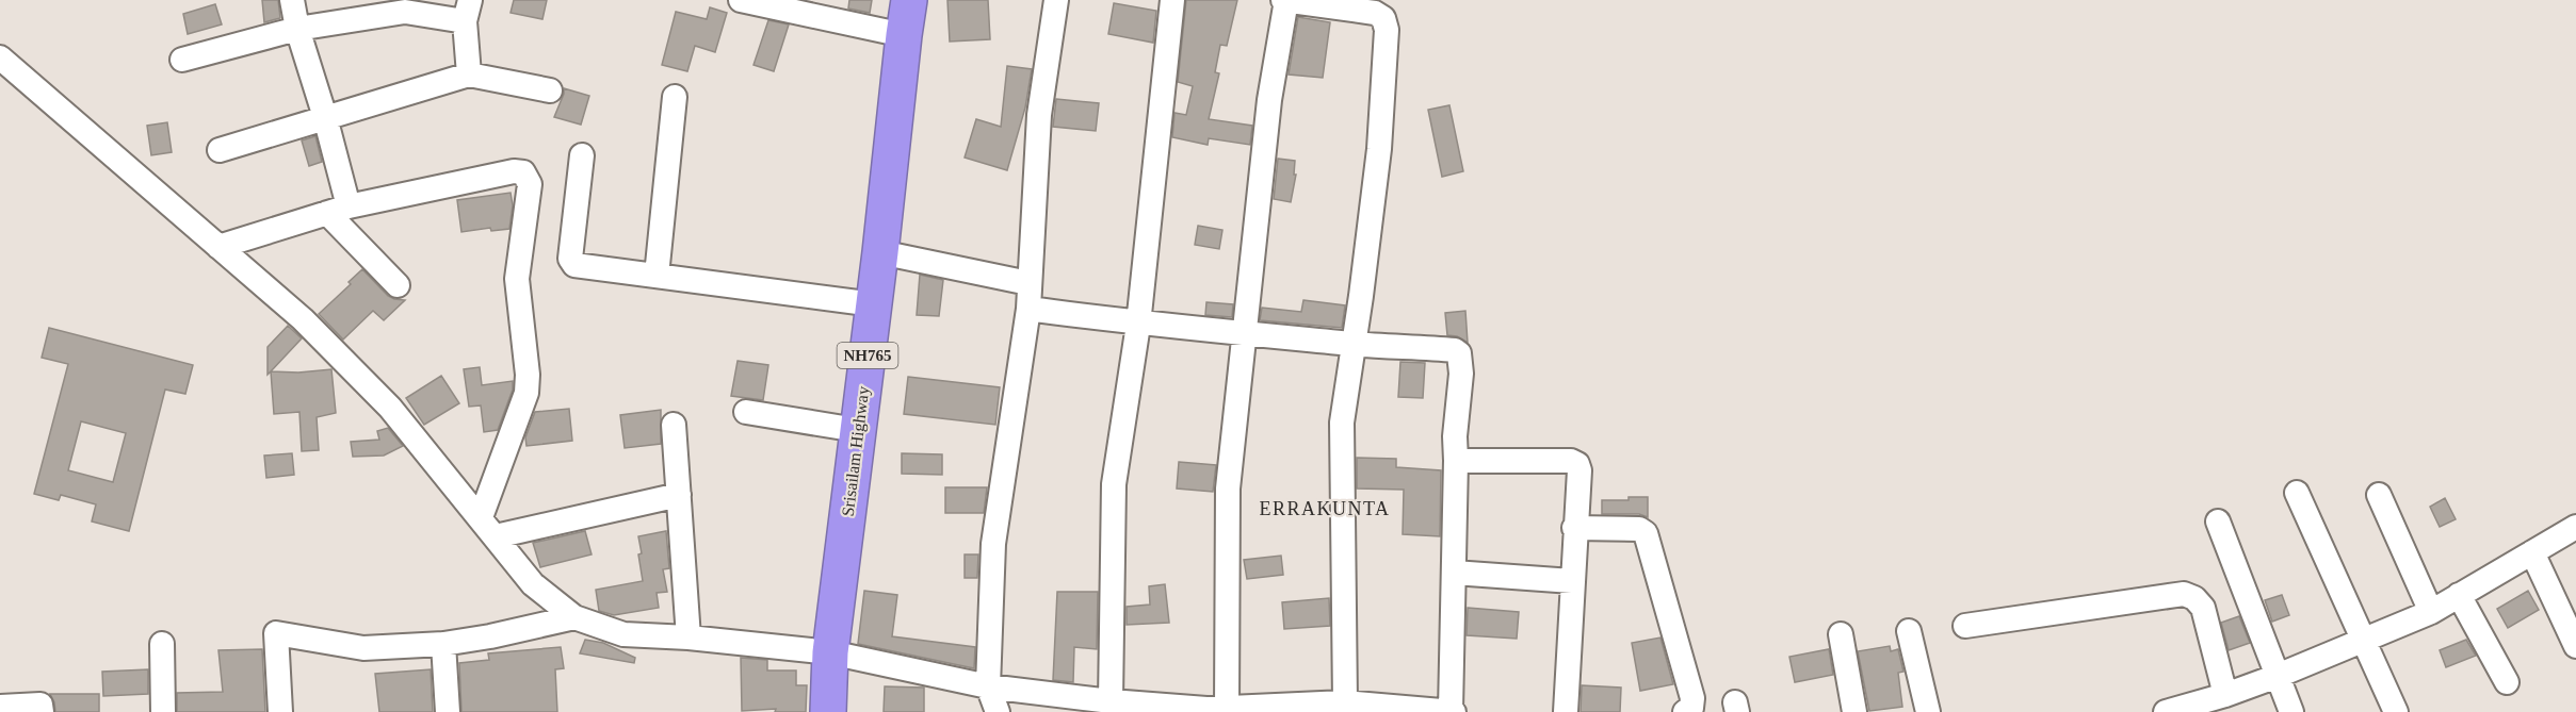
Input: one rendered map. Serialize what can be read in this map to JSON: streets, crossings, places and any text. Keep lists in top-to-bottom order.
{
  "streets": {
    "highway": ["NH765", "Srisailam Highway"]
  },
  "districts": ["ERRAKUNTA"]
}
